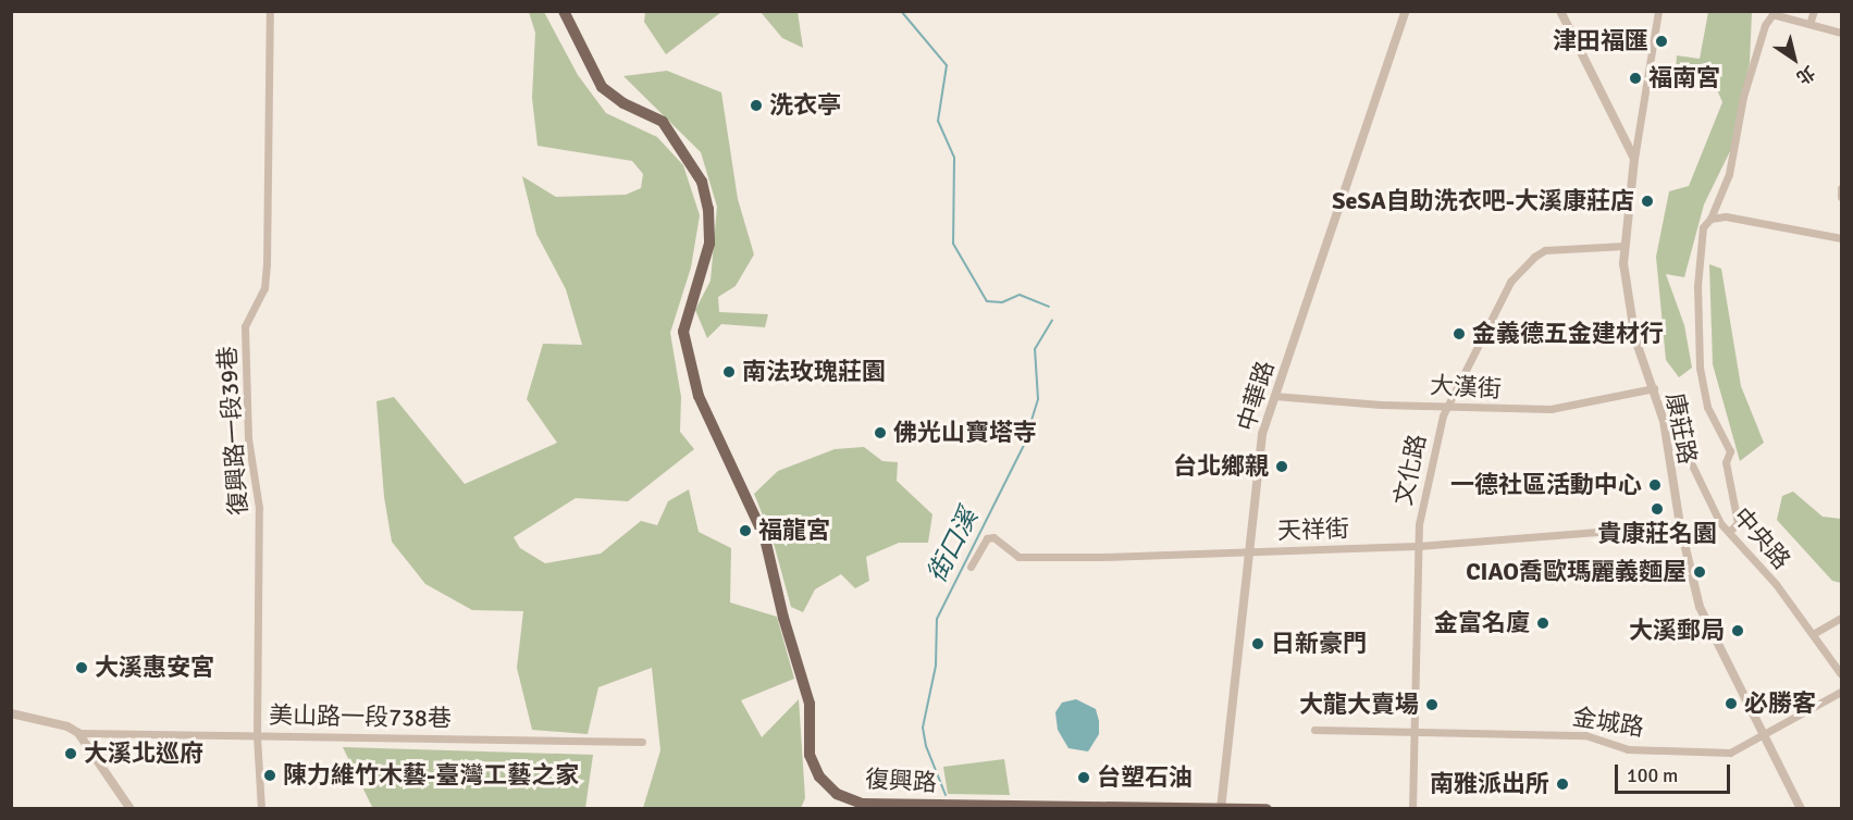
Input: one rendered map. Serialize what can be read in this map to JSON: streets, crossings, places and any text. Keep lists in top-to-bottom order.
{
  "streets": {
    "main road": ["復興路"],
    "street": [
      "大漢街",
      "中華路",
      "康莊路",
      "復興路一段39巷",
      "文化路",
      "天祥街",
      "中央路",
      "美山路一段738巷",
      "金城路"
    ]
  },
  "crossings": [
    ["大漢街", "中華路"],
    ["大漢街", "康莊路"],
    ["大漢街", "文化路"],
    ["中華路", "天祥街"],
    ["中華路", "復興路"],
    ["康莊路", "文化路"],
    ["康莊路", "天祥街"],
    ["康莊路", "中央路"],
    ["康莊路", "金城路"],
    ["復興路一段39巷", "美山路一段738巷"],
    ["文化路", "天祥街"],
    ["文化路", "金城路"]
  ],
  "water": ["街口溪"],
  "places": [
    "津田福匯",
    "福南宮",
    "洗衣亭",
    "SeSA自助洗衣吧-大溪康莊店",
    "金義德五金建材行",
    "南法玫瑰莊園",
    "佛光山寶塔寺",
    "台北鄉親",
    "一德社區活動中心",
    "貴康莊名園",
    "福龍宮",
    "CIAO喬歐瑪麗義麵屋",
    "金富名廈",
    "大溪郵局",
    "日新豪門",
    "大溪惠安宮",
    "必勝客",
    "大龍大賣場",
    "大溪北巡府",
    "陳力維竹木藝-臺灣工藝之家",
    "台塑石油",
    "南雅派出所"
  ],
  "scale_bar": "100 m",
  "north": "bottom right"
}
